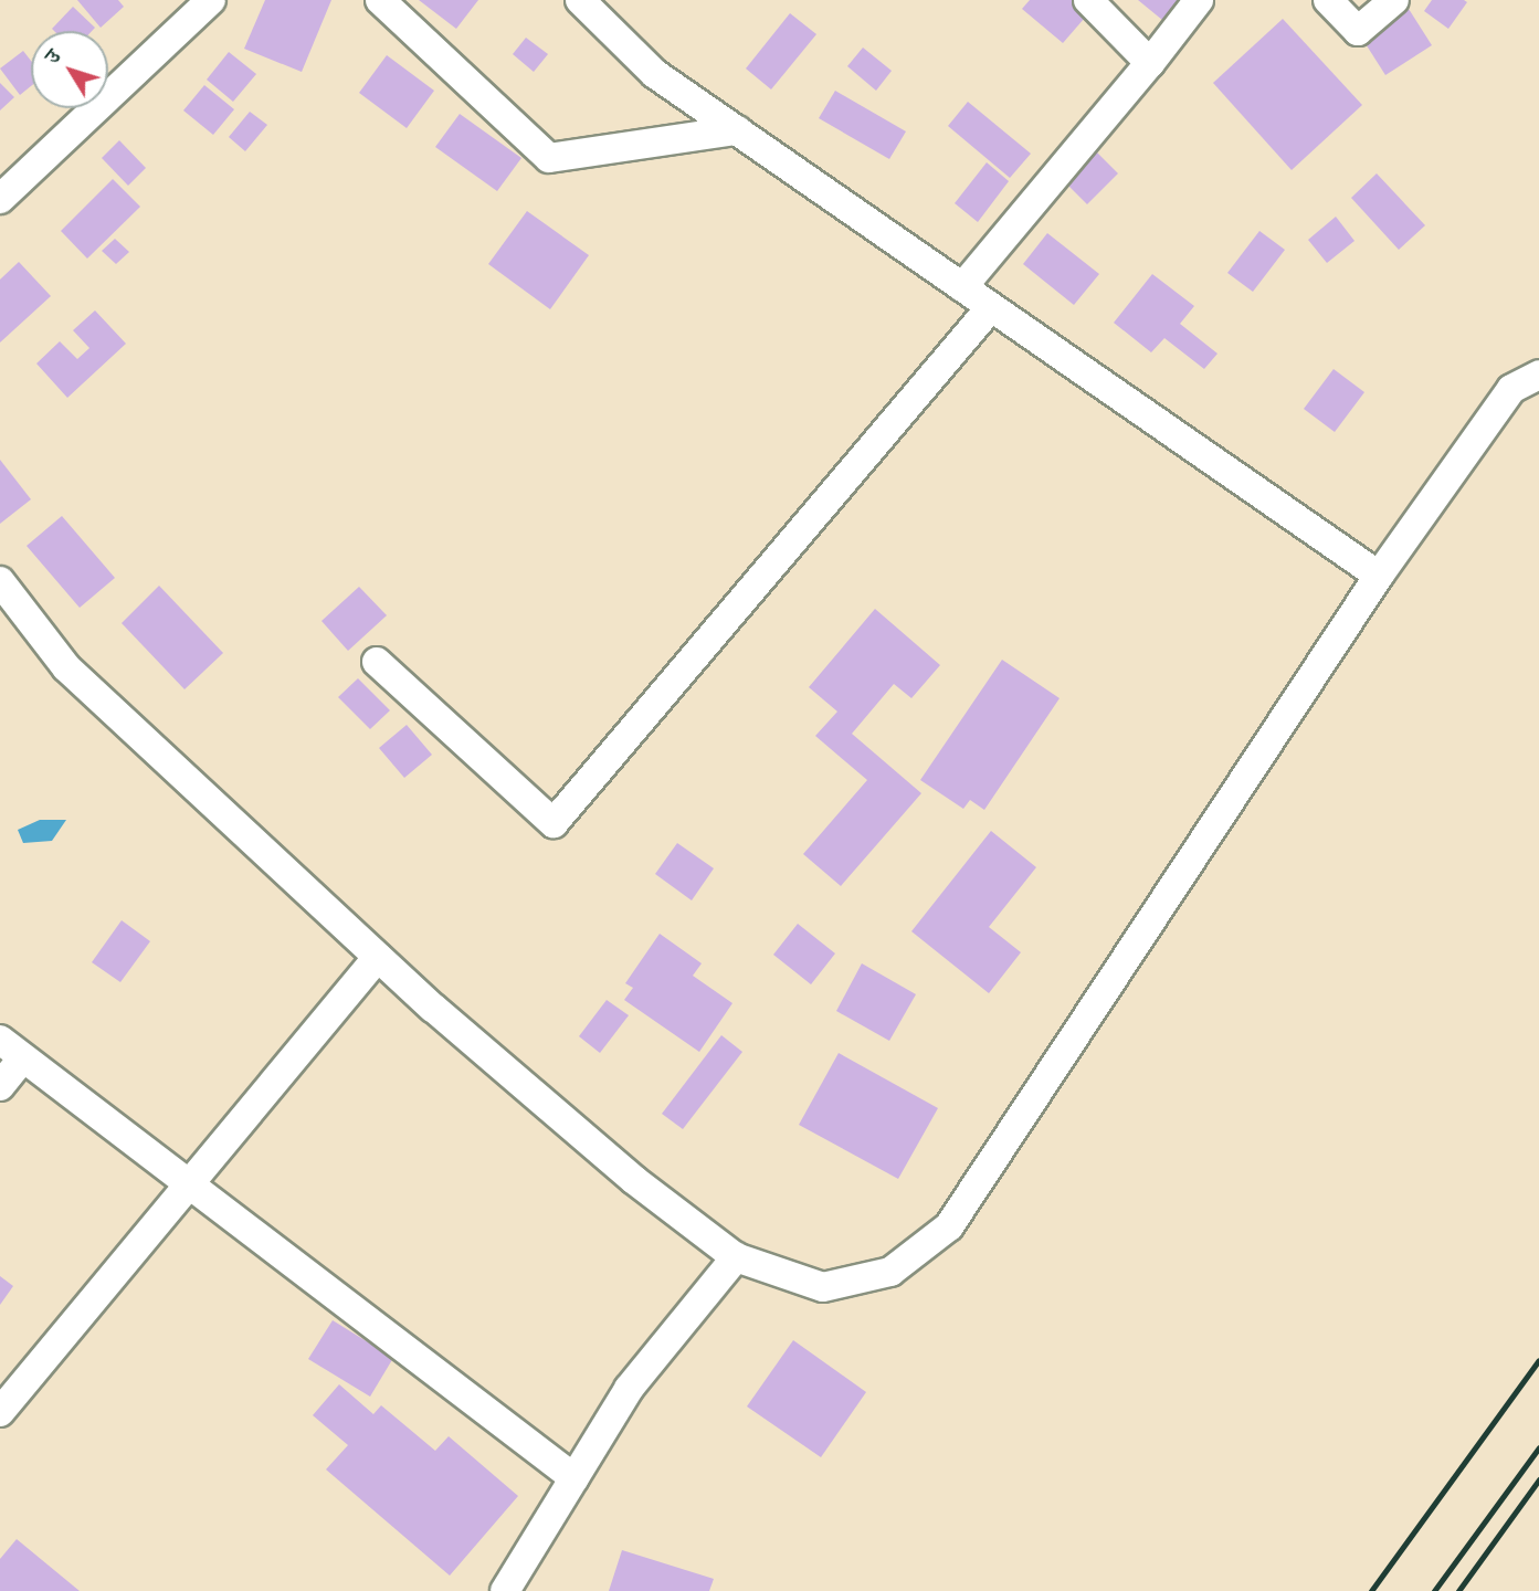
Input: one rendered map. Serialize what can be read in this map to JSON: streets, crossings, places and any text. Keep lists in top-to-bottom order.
{
  "north": "top left"
}
